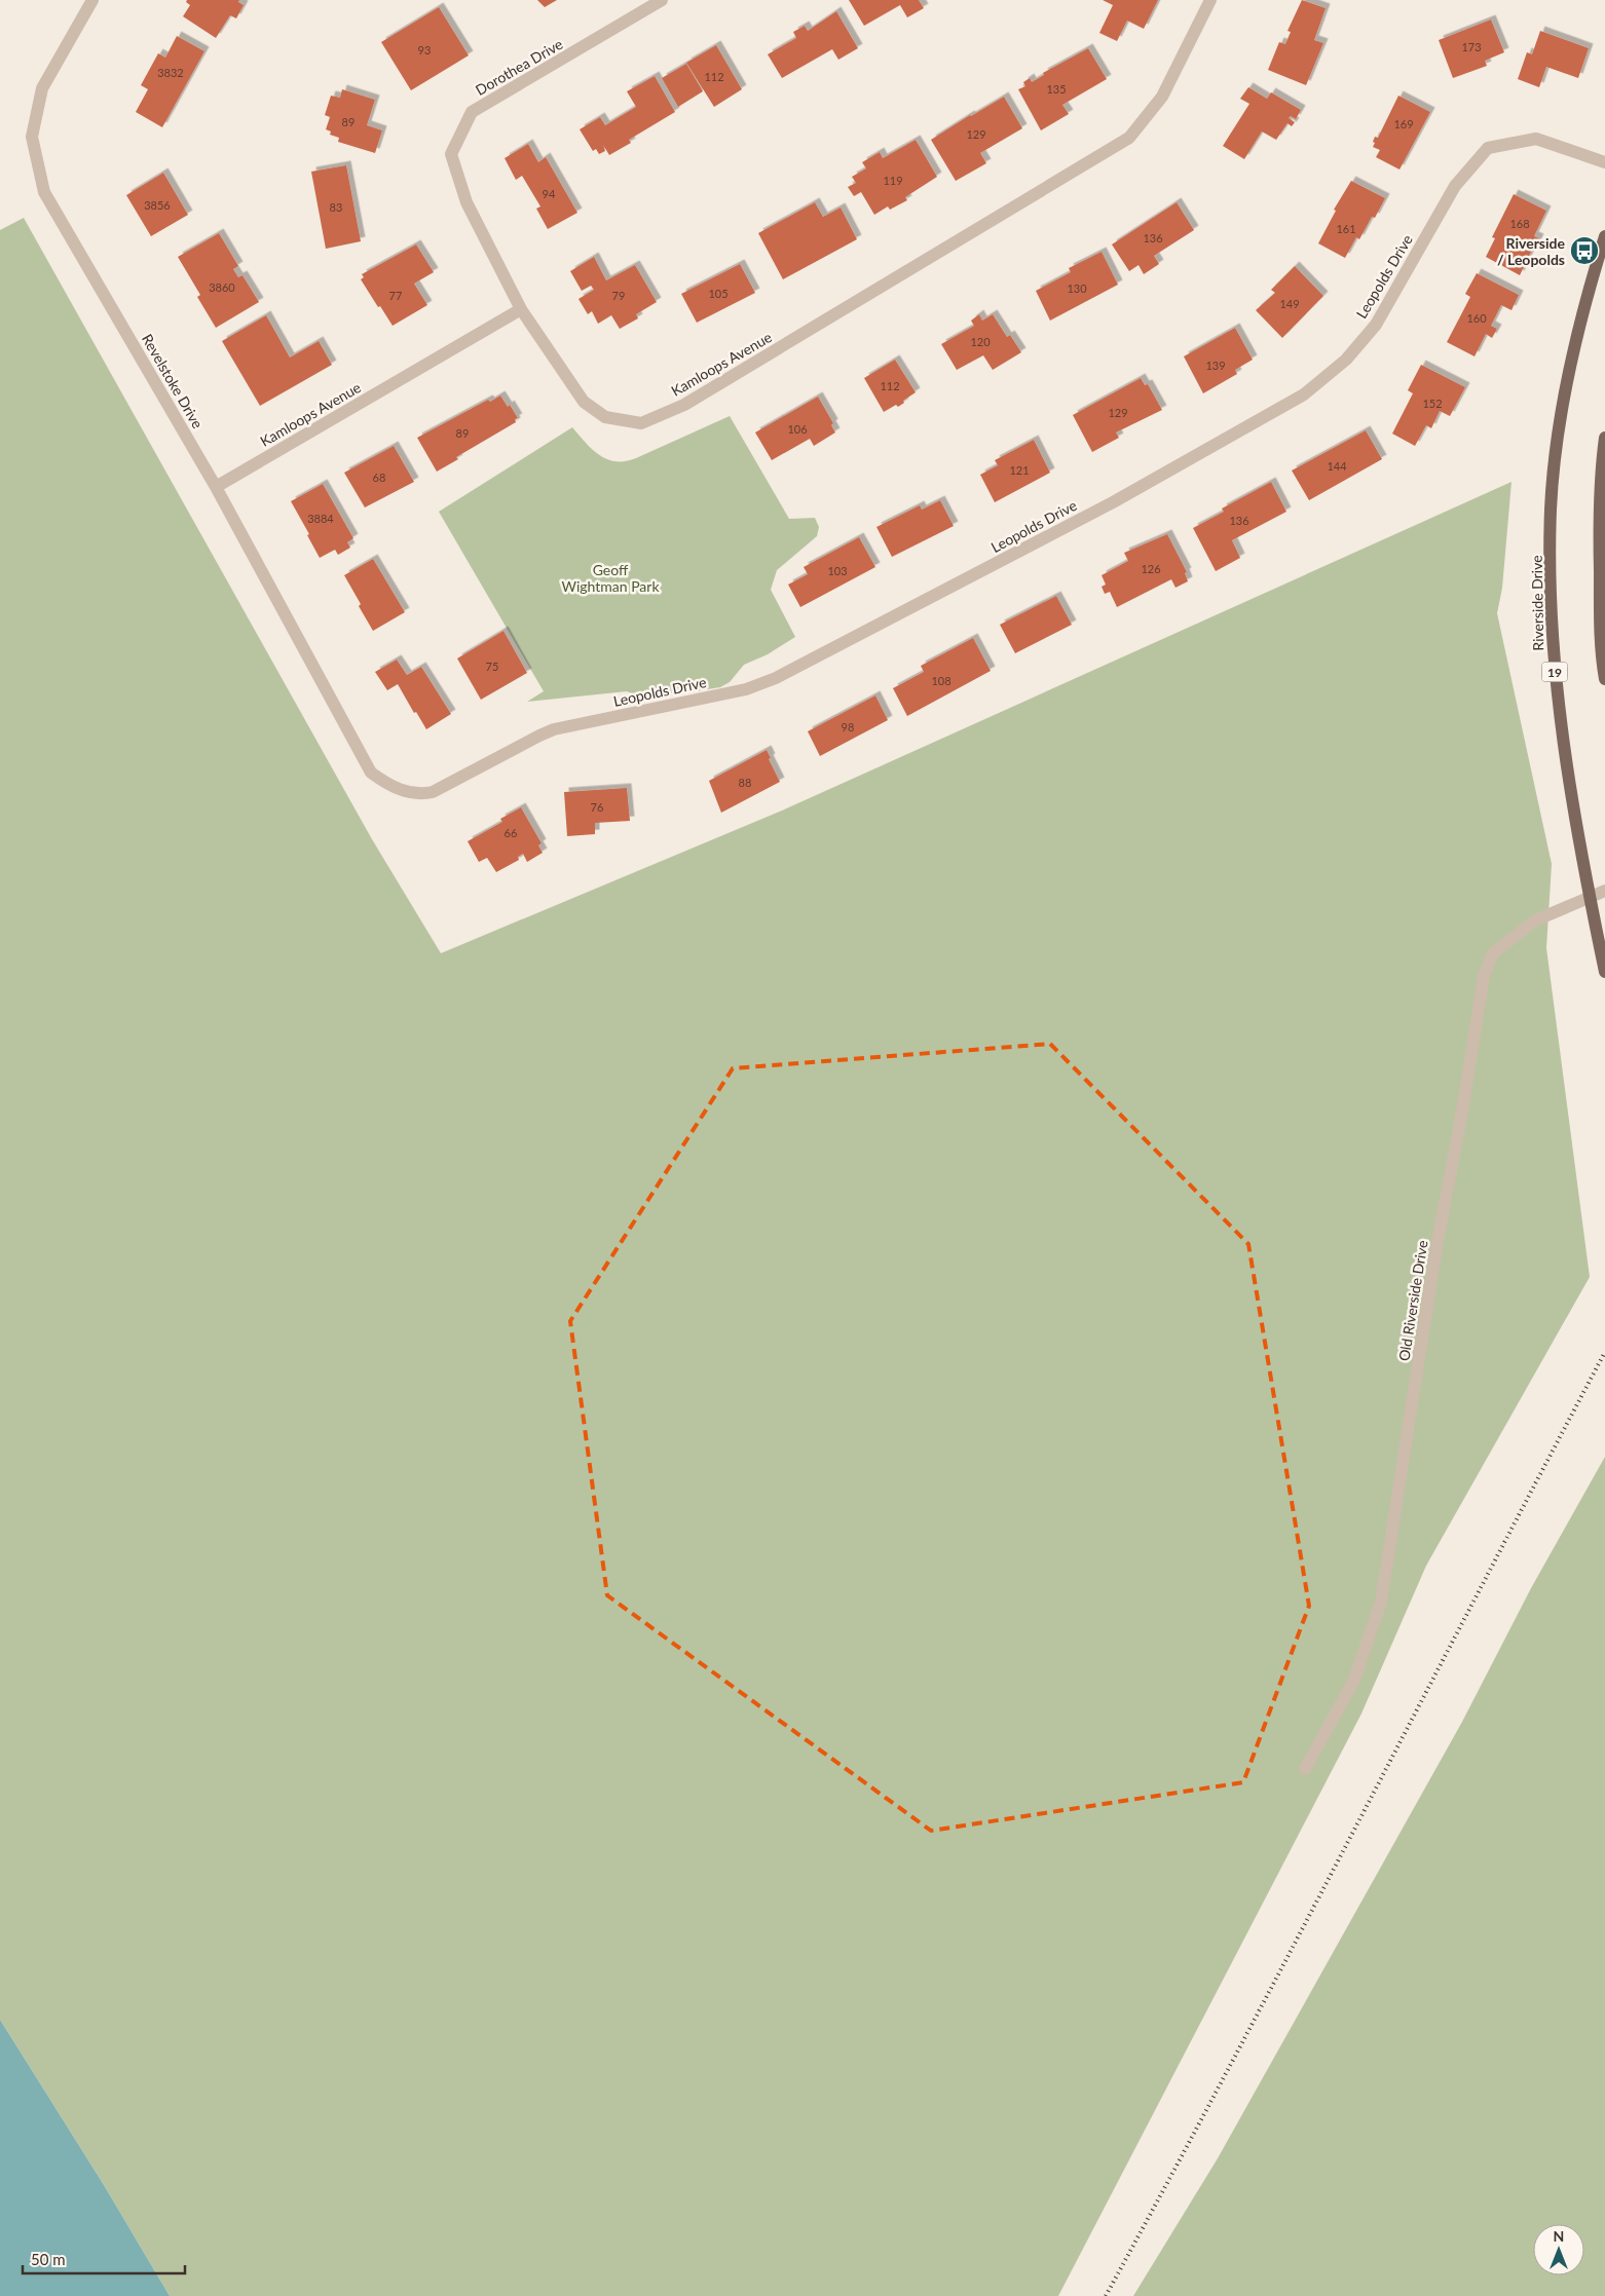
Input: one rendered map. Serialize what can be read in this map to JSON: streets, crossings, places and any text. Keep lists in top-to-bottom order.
{
  "streets": {
    "main road": ["Riverside Drive", "19"],
    "street": [
      "Dorothea Drive",
      "Leopolds Drive",
      "Kamloops Avenue",
      "Revelstoke Drive",
      "Old Riverside Drive"
    ]
  },
  "crossings": [
    ["Dorothea Drive", "Kamloops Avenue"],
    ["Leopolds Drive", "Revelstoke Drive"],
    ["Kamloops Avenue", "Revelstoke Drive"],
    ["Riverside Drive", "Old Riverside Drive"]
  ],
  "parks": ["Geoff Wightman Park"],
  "places": {
    "bus stop": ["Riverside / Leopolds"]
  },
  "house_numbers": [
    "173",
    "93",
    "3832",
    "112",
    "135",
    "89",
    "169",
    "129",
    "119",
    "94",
    "3856",
    "83",
    "168",
    "161",
    "136",
    "3860",
    "130",
    "105",
    "77",
    "79",
    "149",
    "160",
    "120",
    "139",
    "112",
    "152",
    "129",
    "106",
    "89",
    "144",
    "121",
    "68",
    "3884",
    "136",
    "126",
    "103",
    "75",
    "108",
    "98",
    "88",
    "76",
    "66"
  ],
  "scale_bar": "50 m",
  "north": "top"
}
